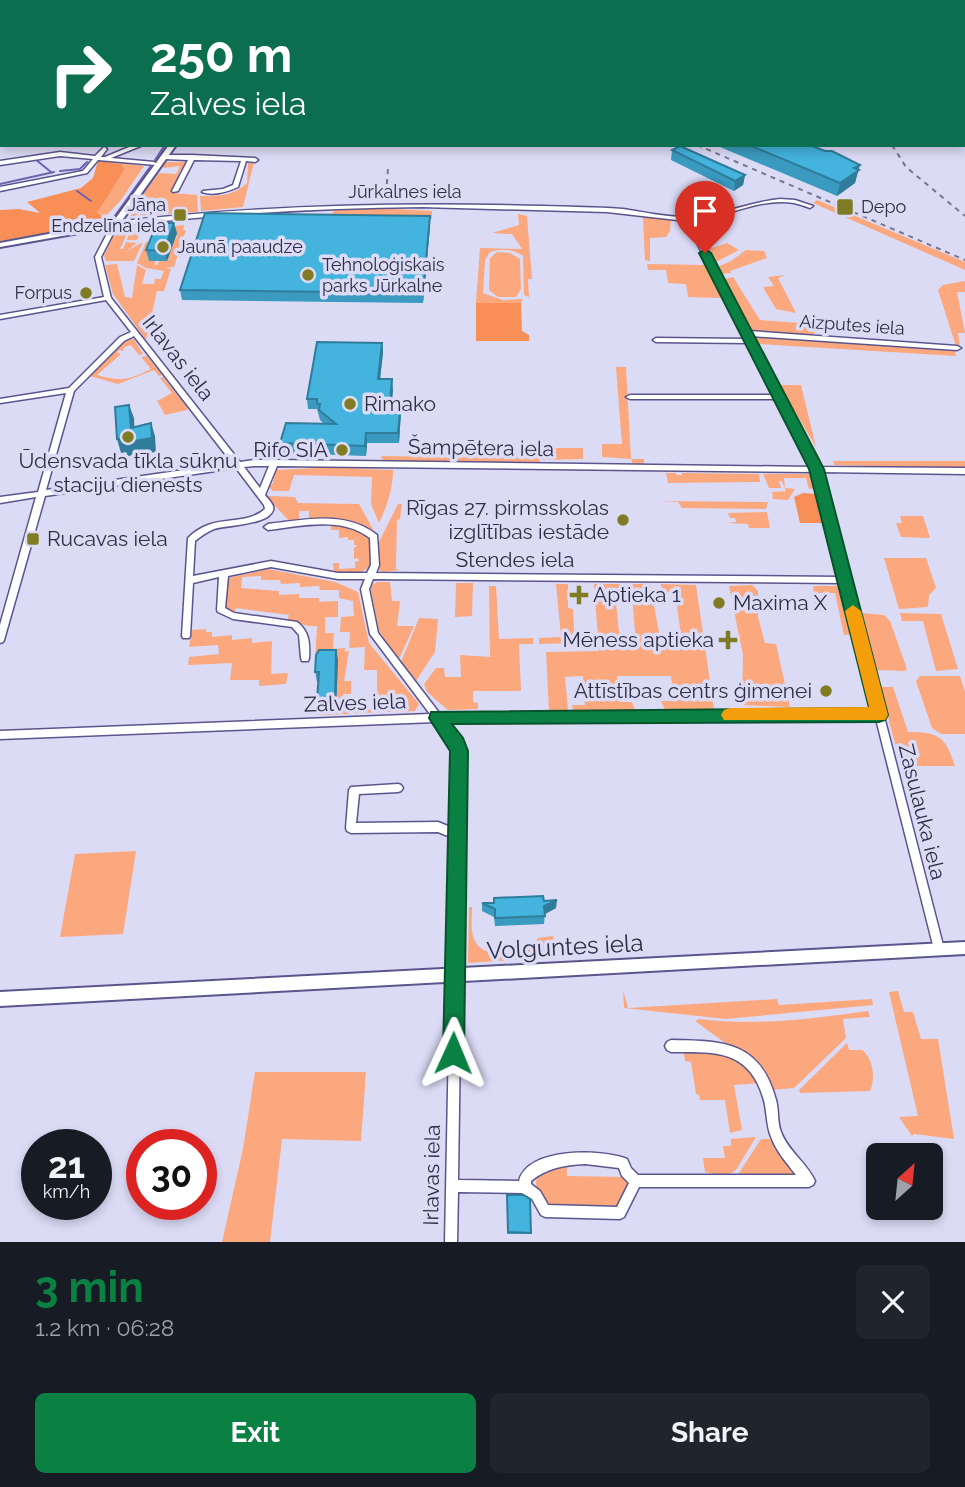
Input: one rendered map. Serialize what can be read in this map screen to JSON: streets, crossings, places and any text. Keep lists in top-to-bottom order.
{
  "streets": {
    "street": [
      "Jūrkalnes iela",
      "Aizputes iela",
      "Irlavas iela",
      "Šampētera iela",
      "Stendes iela",
      "Zalves iela",
      "Zasulauka iela",
      "Volguntes iela"
    ]
  },
  "crossings": [
    ["Jūrkalnes iela", "Irlavas iela"],
    ["Jūrkalnes iela", "Zasulauka iela"],
    ["Aizputes iela", "Zasulauka iela"],
    ["Irlavas iela", "Šampētera iela"],
    ["Irlavas iela", "Stendes iela"],
    ["Irlavas iela", "Zalves iela"],
    ["Irlavas iela", "Volguntes iela"],
    ["Šampētera iela", "Zasulauka iela"],
    ["Stendes iela", "Zasulauka iela"],
    ["Zalves iela", "Zasulauka iela"],
    ["Zasulauka iela", "Volguntes iela"]
  ],
  "places": {
    "transit": ["Depo", "Jāņa Endzelīna iela", "Rucavas iela"],
    "other": [
      "Jaunā paaudze",
      "Tehnoloģiskais parks Jūrkalne",
      "Forpus",
      "Rimako",
      "Ūdensvada tīkla sūkņu staciju dienests",
      "Rifo SIA",
      "Rīgas 27. pirmsskolas izglītības iestāde",
      "Maxima X",
      "Attīstības centrs ģimenei"
    ],
    "health": ["Aptieka 1", "Mēness aptieka"]
  },
  "north": "top right",
  "page": {
    "turn": ["250 m", "Zalves iela"],
    "speed": "21 km/h",
    "limit": "30",
    "heading": ["3 min", "1.2 km · 06:28"],
    "buttons": ["Exit", "Share"]
  }
}
